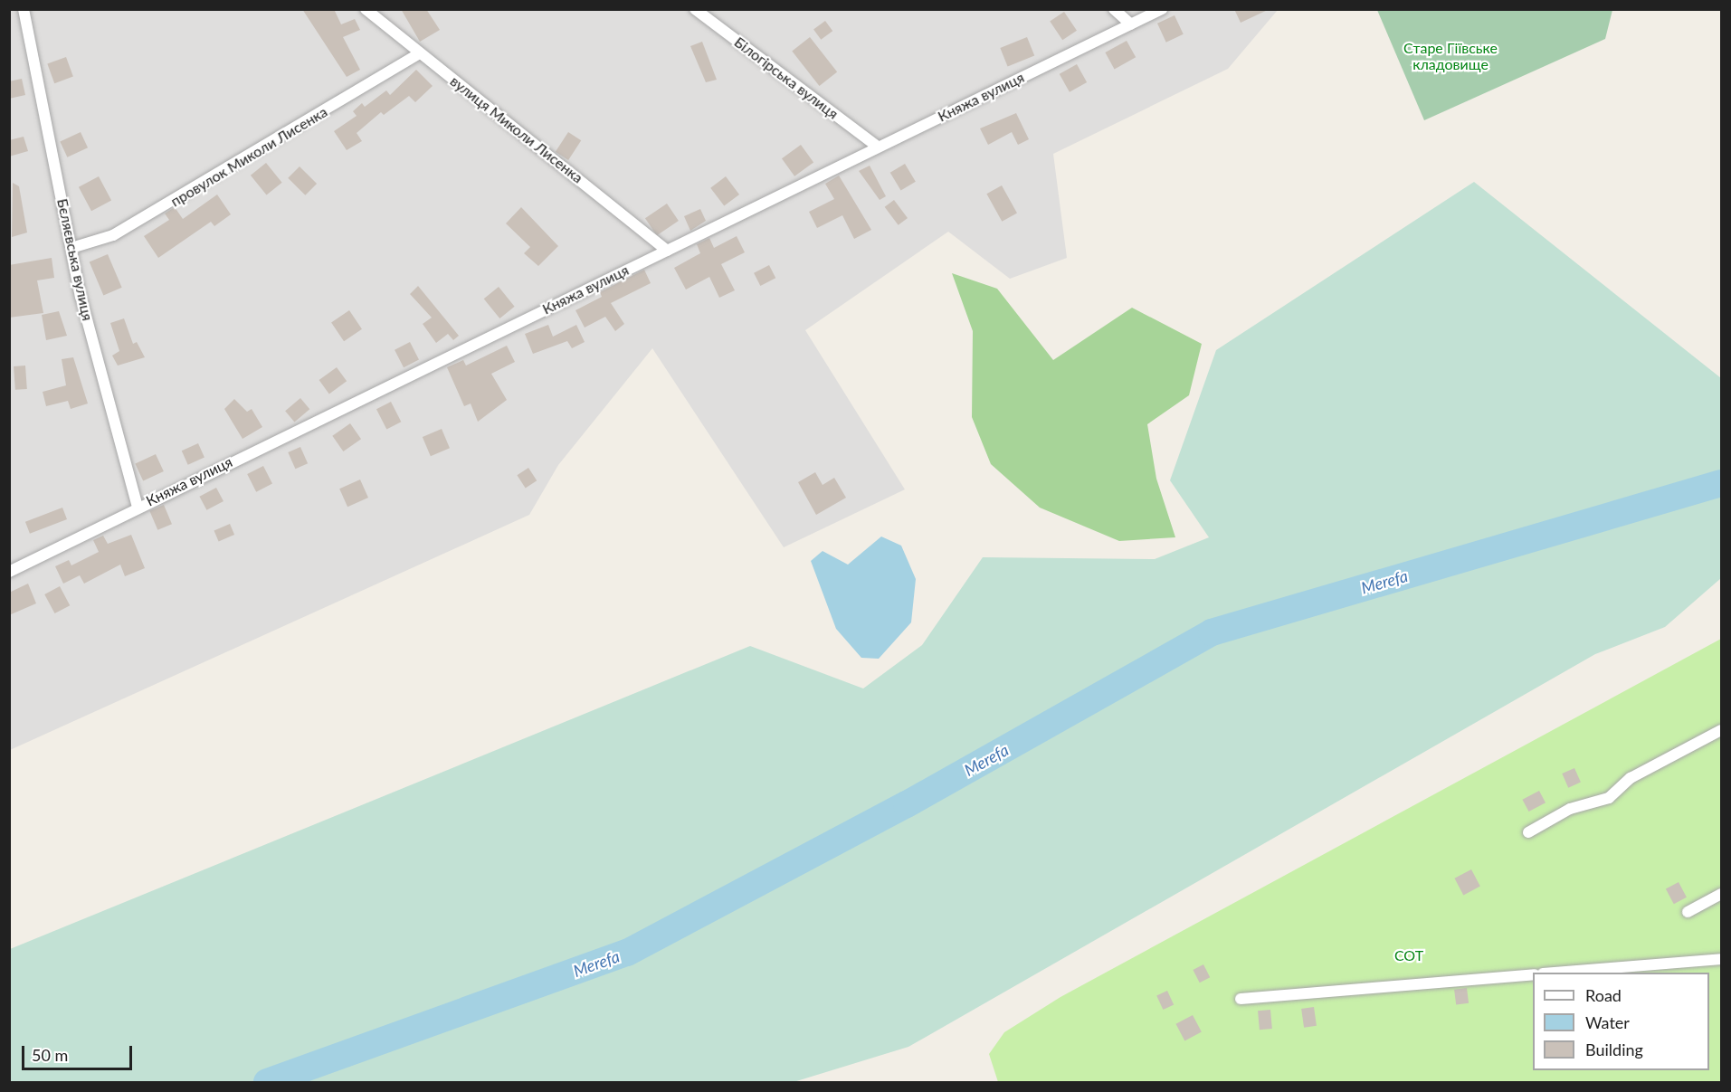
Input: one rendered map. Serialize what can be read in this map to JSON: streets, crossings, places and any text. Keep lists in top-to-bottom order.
{
  "streets": {
    "street": [
      "Білогірська вулиця",
      "Княжа вулиця",
      "вулиця Миколи Лисенка",
      "провулок Миколи Лисенка",
      "Бєляєвська вулиця"
    ]
  },
  "crossings": [
    ["Білогірська вулиця", "Княжа вулиця"],
    ["Княжа вулиця", "вулиця Миколи Лисенка"],
    ["Княжа вулиця", "Бєляєвська вулиця"],
    ["вулиця Миколи Лисенка", "провулок Миколи Лисенка"],
    ["провулок Миколи Лисенка", "Бєляєвська вулиця"]
  ],
  "water": ["Merefa"],
  "parks": ["Старе Гіївське кладовище", "СОТ"],
  "legend": ["Road", "Water", "Building"],
  "scale_bar": "50 m"
}
